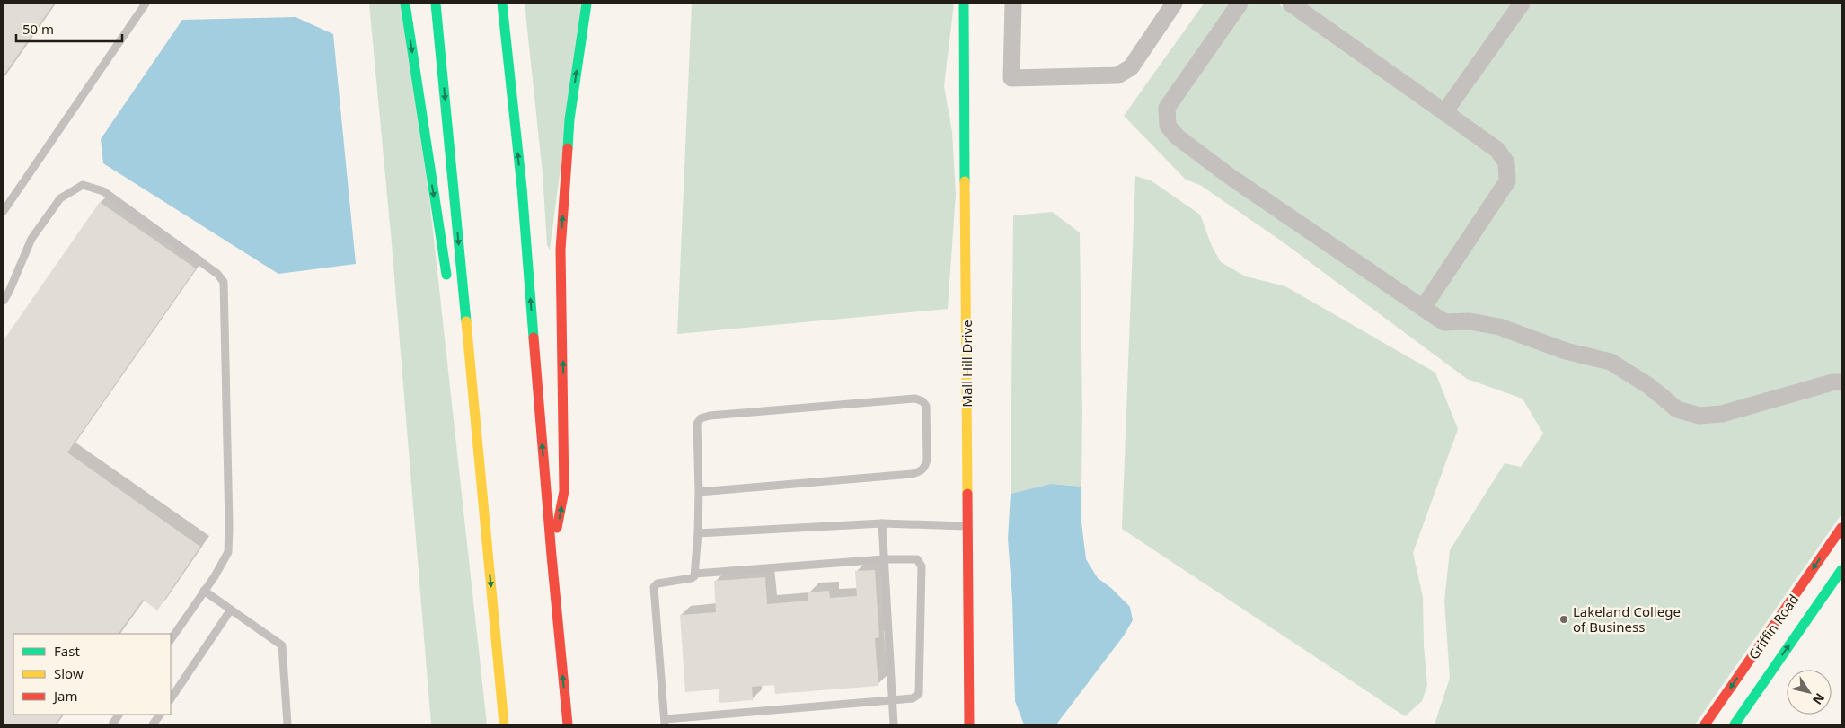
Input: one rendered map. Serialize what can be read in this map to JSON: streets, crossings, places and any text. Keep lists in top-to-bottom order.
{
  "streets": {
    "main road": ["Mall Hill Drive", "Griffin Road"]
  },
  "places": ["Lakeland College of Business"],
  "legend": ["Fast", "Slow", "Jam"],
  "scale_bar": "50 m",
  "north": "bottom right"
}
